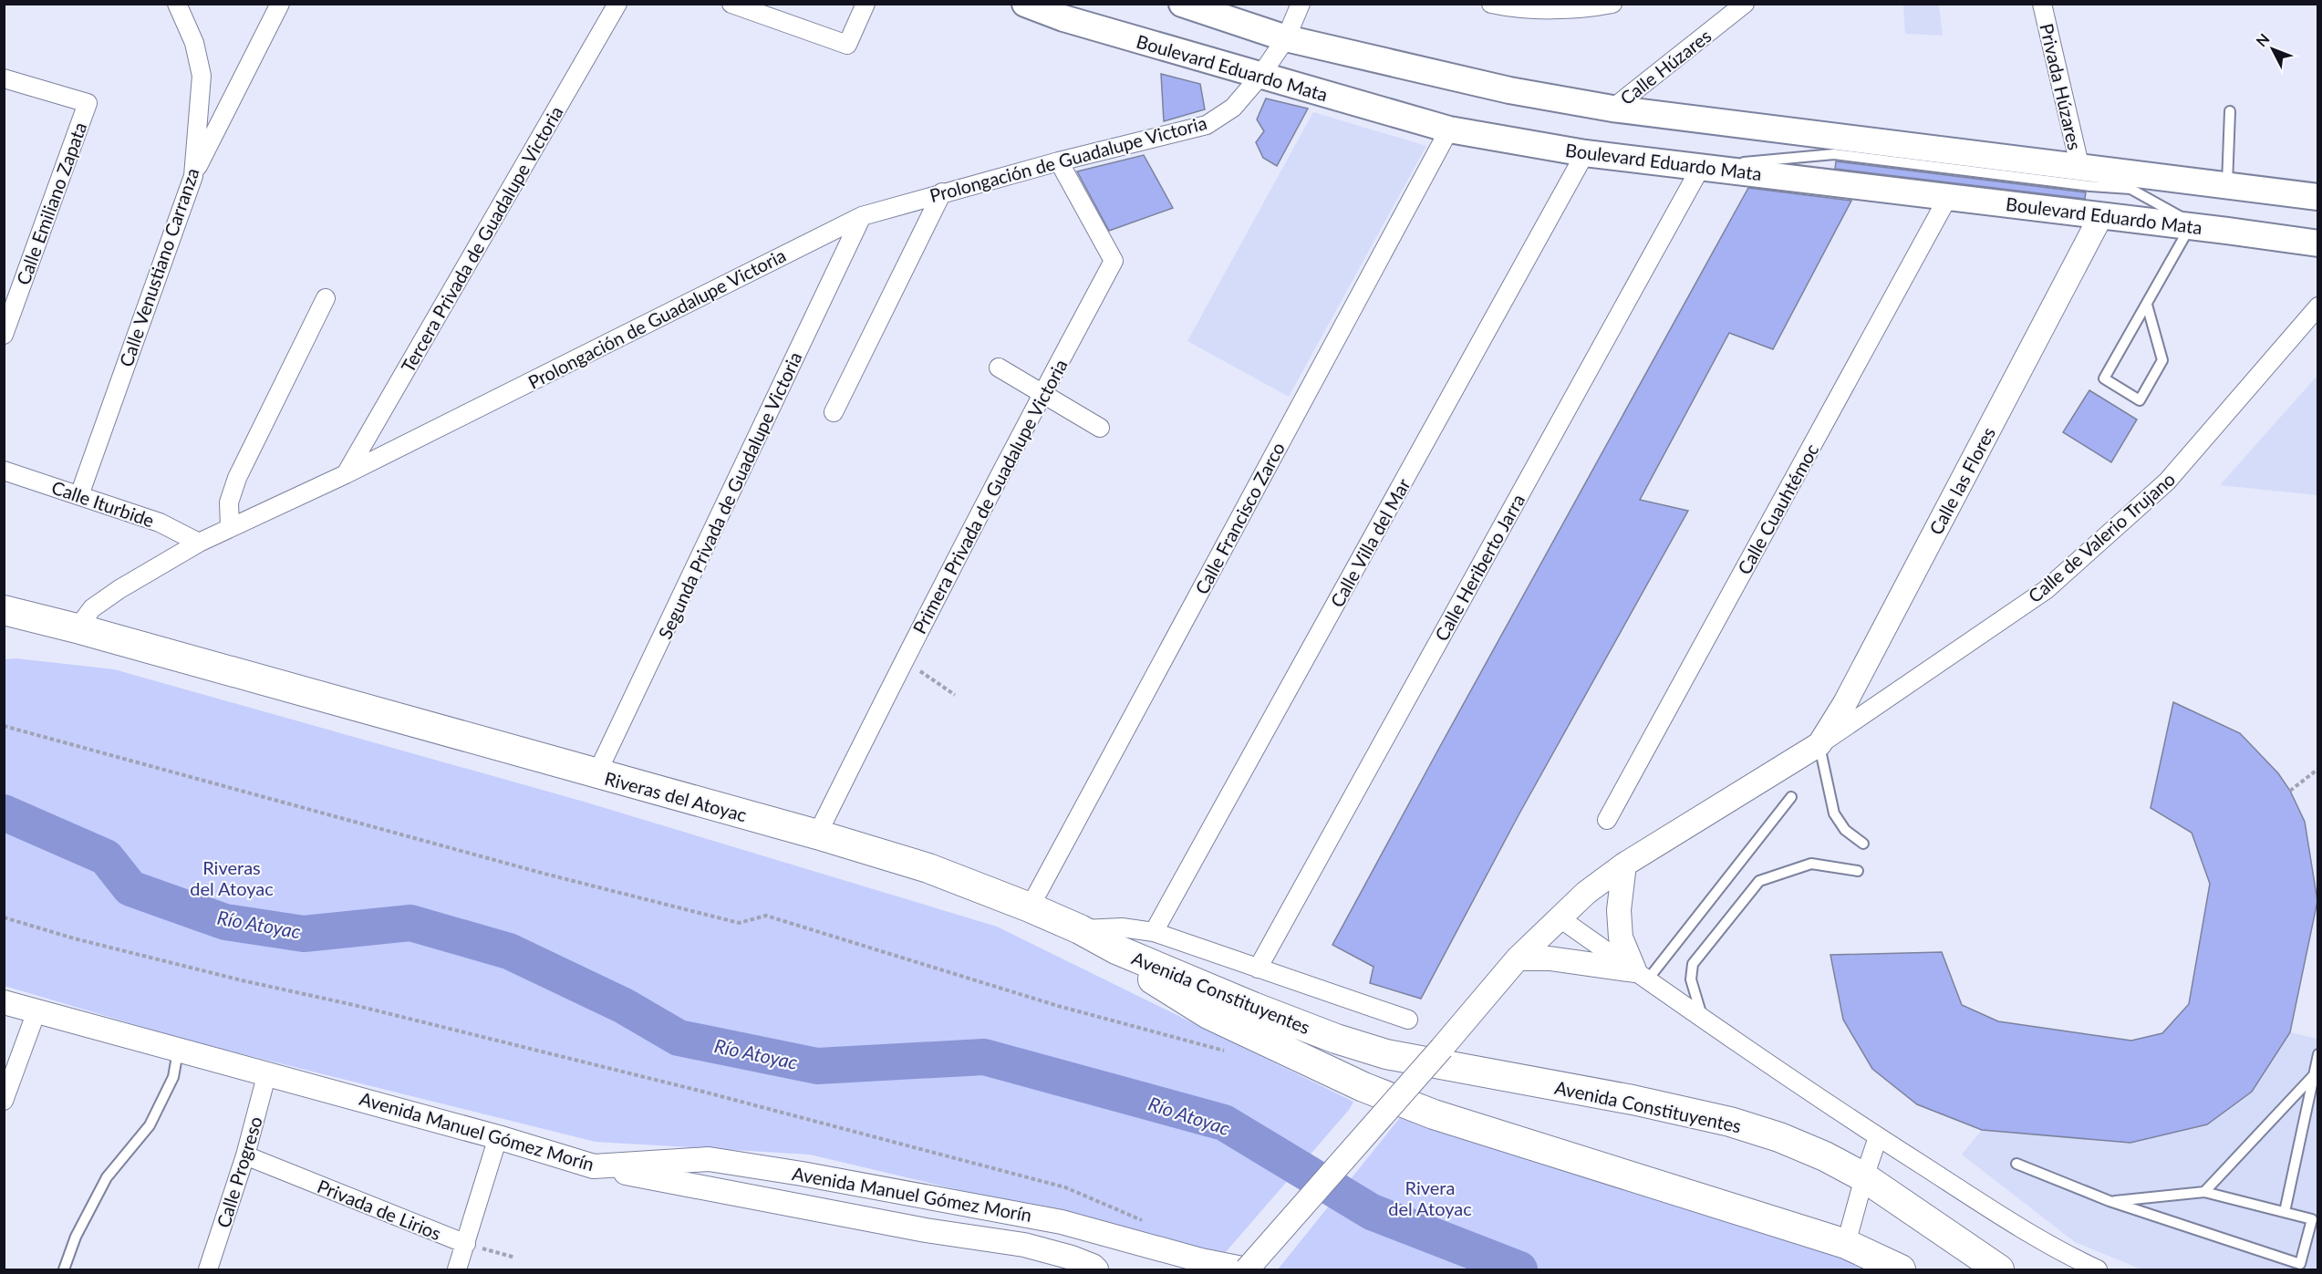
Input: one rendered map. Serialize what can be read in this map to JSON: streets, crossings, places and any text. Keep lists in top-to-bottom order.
{
  "streets": {
    "main road": ["Boulevard Eduardo Mata", "Riveras del Atoyac", "Avenida Constituyentes"],
    "street": [
      "Calle Húzares",
      "Privada Húzares",
      "Prolongación de Guadalupe Victoria",
      "Calle Emiliano Zapata",
      "Tercera Privada de Guadalupe Victoria",
      "Calle Venustiano Carranza",
      "Calle las Flores",
      "Segunda Privada de Guadalupe Victoria",
      "Primera Privada de Guadalupe Victoria",
      "Calle Iturbide",
      "Calle Cuauhtémoc",
      "Calle Francisco Zarco",
      "Calle de Valerio Trujano",
      "Calle Villa del Mar",
      "Calle Heriberto Jarra",
      "Avenida Manuel Gómez Morín",
      "Calle Progreso",
      "Privada de Lirios"
    ]
  },
  "crossings": [
    ["Boulevard Eduardo Mata", "Prolongación de Guadalupe Victoria"],
    ["Boulevard Eduardo Mata", "Calle las Flores"],
    ["Boulevard Eduardo Mata", "Calle Cuauhtémoc"],
    ["Boulevard Eduardo Mata", "Calle Francisco Zarco"],
    ["Boulevard Eduardo Mata", "Calle Villa del Mar"],
    ["Boulevard Eduardo Mata", "Calle Heriberto Jarra"],
    ["Prolongación de Guadalupe Victoria", "Tercera Privada de Guadalupe Victoria"],
    ["Prolongación de Guadalupe Victoria", "Segunda Privada de Guadalupe Victoria"],
    ["Prolongación de Guadalupe Victoria", "Primera Privada de Guadalupe Victoria"],
    ["Prolongación de Guadalupe Victoria", "Calle Iturbide"],
    ["Prolongación de Guadalupe Victoria", "Riveras del Atoyac"],
    ["Calle Venustiano Carranza", "Calle Iturbide"],
    ["Calle las Flores", "Calle de Valerio Trujano"],
    ["Segunda Privada de Guadalupe Victoria", "Riveras del Atoyac"],
    ["Primera Privada de Guadalupe Victoria", "Riveras del Atoyac"],
    ["Calle Francisco Zarco", "Riveras del Atoyac"],
    ["Riveras del Atoyac", "Avenida Constituyentes"],
    ["Avenida Manuel Gómez Morín", "Calle Progreso"],
    ["Calle Progreso", "Privada de Lirios"]
  ],
  "water": ["Río Atoyac"],
  "parks": ["Riveras del Atoyac", "Rivera del Atoyac"],
  "north": "top left"
}
